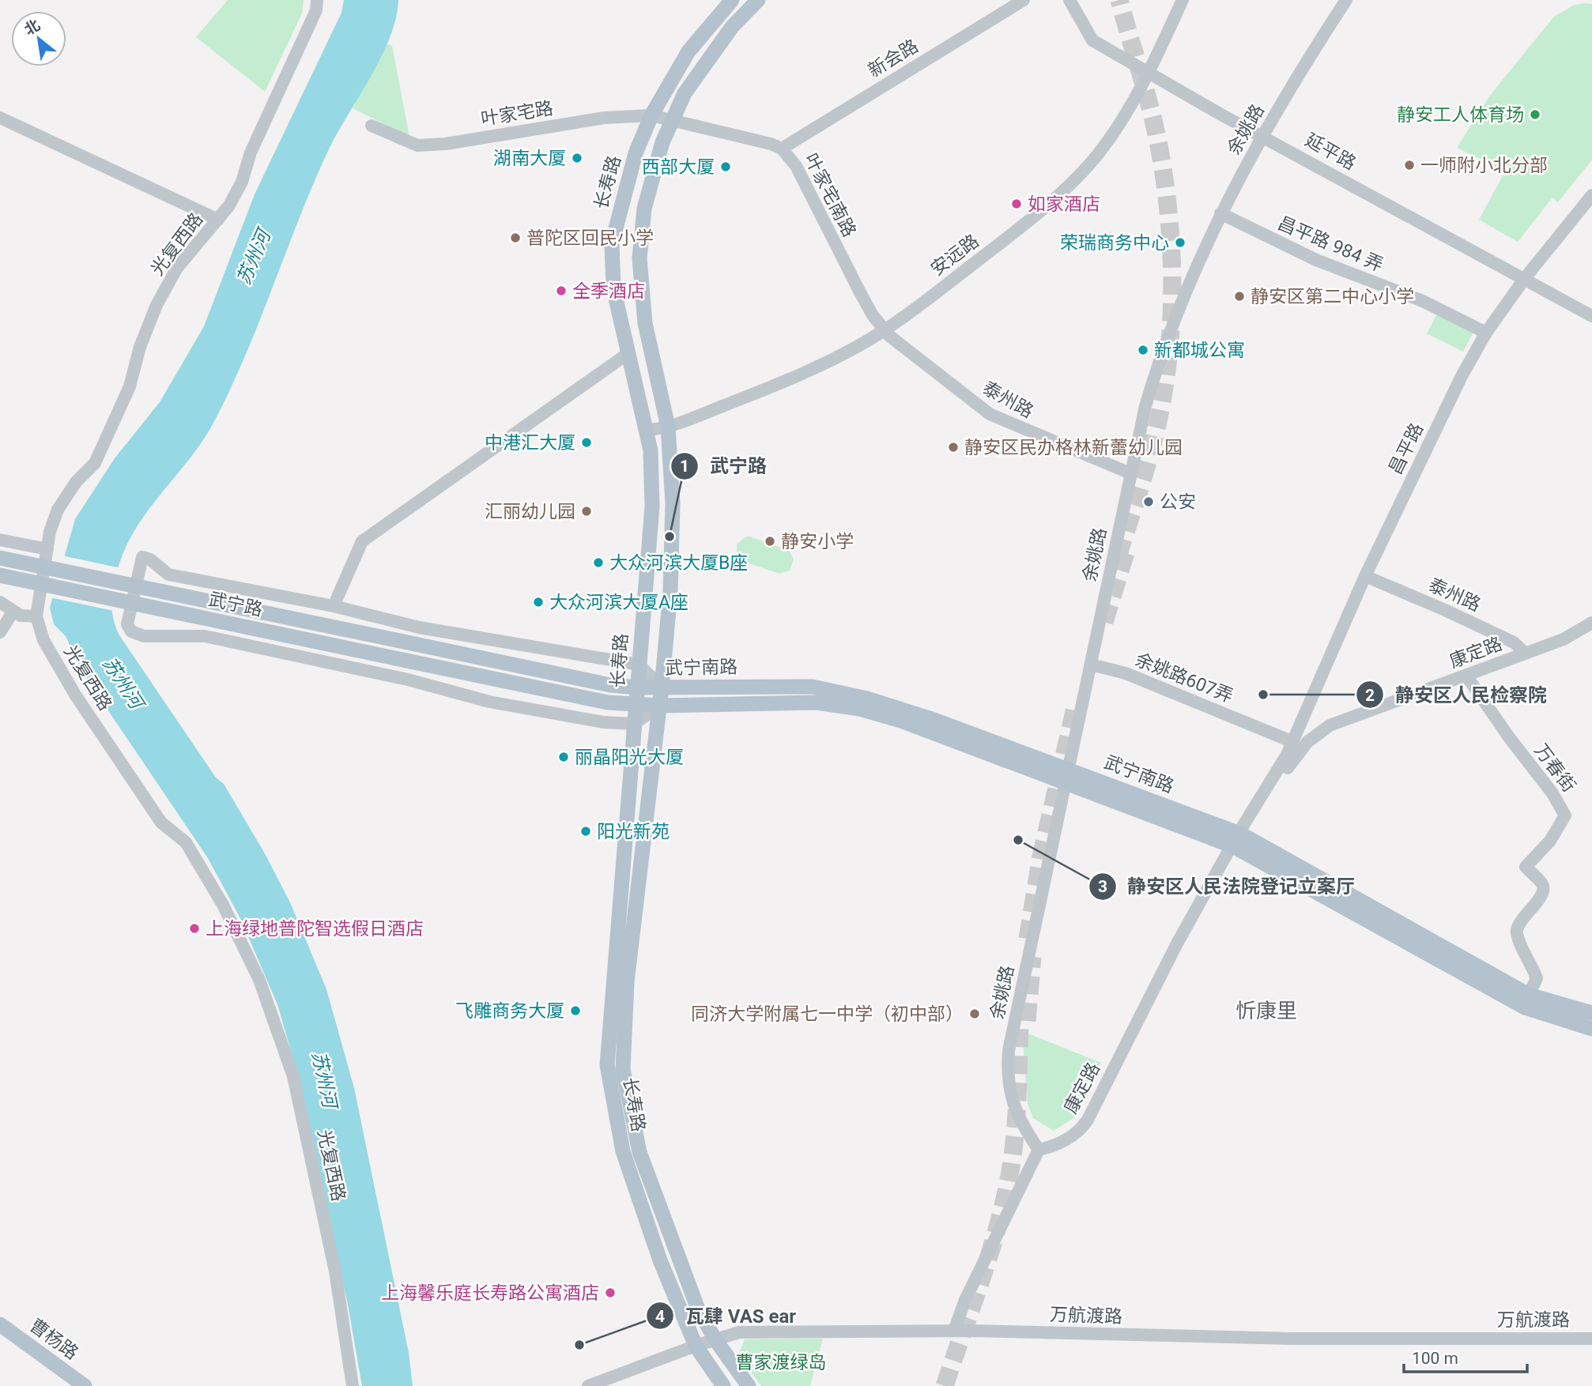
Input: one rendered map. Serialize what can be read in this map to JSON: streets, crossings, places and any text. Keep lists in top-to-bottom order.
{
  "streets": {
    "main road": [
      "长寿路",
      "武宁路",
      "武宁南路",
      "曹杨路"
    ],
    "street": [
      "新会路",
      "叶家宅路",
      "余姚路",
      "延平路",
      "叶家宅南路",
      "光复西路",
      "昌平路 984 弄",
      "安远路",
      "泰州路",
      "昌平路",
      "康定路",
      "余姚路607弄",
      "万春街",
      "万航渡路"
    ]
  },
  "crossings": [
    ["新会路", "叶家宅南路"],
    ["叶家宅路", "长寿路"],
    ["叶家宅路", "叶家宅南路"],
    ["余姚路", "延平路"],
    ["余姚路", "昌平路 984 弄"],
    ["余姚路", "泰州路"],
    ["余姚路", "康定路"],
    ["余姚路", "武宁南路"],
    ["余姚路", "余姚路607弄"],
    ["延平路", "安远路"],
    ["延平路", "昌平路"],
    ["长寿路", "叶家宅南路"],
    ["长寿路", "安远路"],
    ["长寿路", "武宁路"],
    ["长寿路", "武宁南路"],
    ["长寿路", "万航渡路"],
    ["叶家宅南路", "安远路"],
    ["叶家宅南路", "泰州路"],
    ["昌平路 984 弄", "昌平路"],
    ["安远路", "泰州路"],
    ["泰州路", "昌平路"],
    ["泰州路", "康定路"],
    ["昌平路", "康定路"],
    ["昌平路", "余姚路607弄"],
    ["武宁路", "武宁南路"],
    ["康定路", "武宁南路"],
    ["康定路", "余姚路607弄"],
    ["康定路", "万春街"],
    ["武宁南路", "万春街"]
  ],
  "districts": ["忻康里"],
  "water": ["苏州河"],
  "parks": ["曹家渡绿岛"],
  "places": [
    "静安工人体育场",
    "湖南大厦",
    "一师附小北分部",
    "西部大厦",
    "如家酒店",
    "普陀区回民小学",
    "荣瑞商务中心",
    "全季酒店",
    "静安区第二中心小学",
    "新都城公寓",
    "中港汇大厦",
    "静安区民办格林新蕾幼儿园",
    "公安",
    "汇丽幼儿园",
    "武宁路",
    "静安小学",
    "大众河滨大厦B座",
    "大众河滨大厦A座",
    "静安区人民检察院",
    "丽晶阳光大厦",
    "阳光新苑",
    "静安区人民法院登记立案厅",
    "上海绿地普陀智选假日酒店",
    "飞雕商务大厦",
    "同济大学附属七一中学（初中部）",
    "上海馨乐庭长寿路公寓酒店",
    "瓦肆 VAS ear"
  ],
  "scale_bar": "100 m",
  "north": "top left"
}
